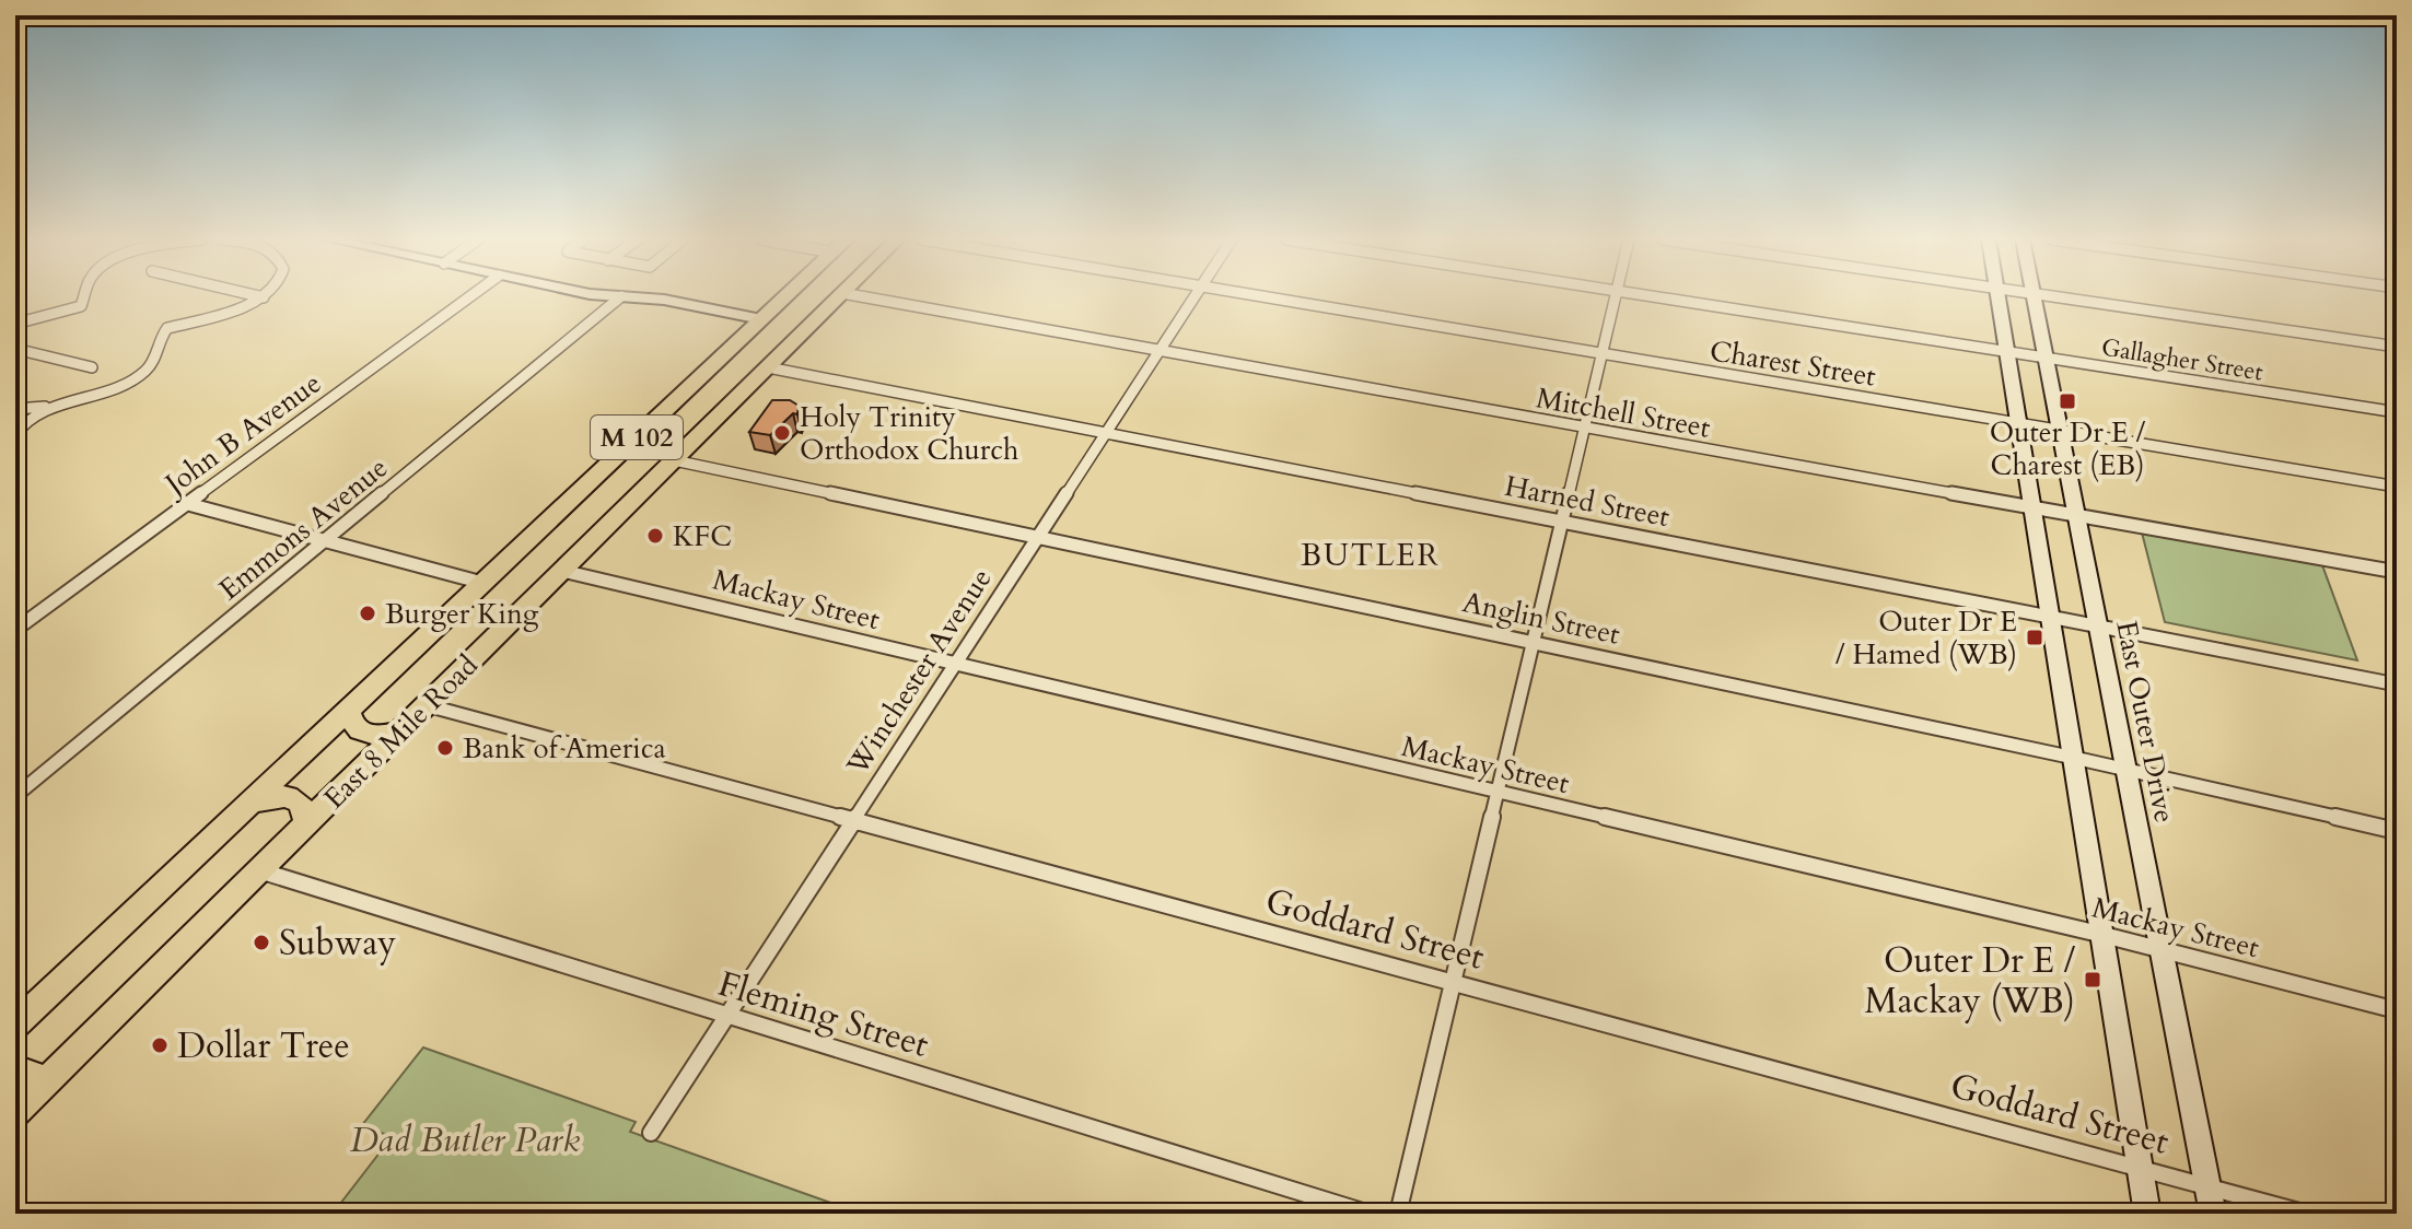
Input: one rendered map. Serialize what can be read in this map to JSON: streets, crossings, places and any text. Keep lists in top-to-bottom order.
{
  "streets": {
    "highway": ["M 102", "East 8 Mile Road"],
    "main road": ["East Outer Drive"],
    "street": [
      "Gallagher Street",
      "Charest Street",
      "Mitchell Street",
      "John B Avenue",
      "Harned Street",
      "Emmons Avenue",
      "Mackay Street",
      "Anglin Street",
      "Winchester Avenue",
      "Goddard Street",
      "Fleming Street"
    ]
  },
  "crossings": [
    ["Gallagher Street", "East Outer Drive"],
    ["Charest Street", "East Outer Drive"],
    ["Mitchell Street", "Winchester Avenue"],
    ["Mitchell Street", "East Outer Drive"],
    ["Mitchell Street", "East 8 Mile Road"],
    ["Harned Street", "Winchester Avenue"],
    ["Harned Street", "East Outer Drive"],
    ["Harned Street", "East 8 Mile Road"],
    ["Mackay Street", "Winchester Avenue"],
    ["Mackay Street", "East Outer Drive"],
    ["Mackay Street", "East 8 Mile Road"],
    ["Anglin Street", "Winchester Avenue"],
    ["Anglin Street", "East Outer Drive"],
    ["Anglin Street", "East 8 Mile Road"],
    ["Winchester Avenue", "Goddard Street"],
    ["Winchester Avenue", "Fleming Street"],
    ["East Outer Drive", "Goddard Street"],
    ["East 8 Mile Road", "Goddard Street"],
    ["East 8 Mile Road", "Fleming Street"]
  ],
  "districts": ["BUTLER"],
  "parks": ["Dad Butler Park"],
  "places": {
    "transit": ["Outer Dr E / Charest (EB)", "Outer Dr E / Hamed (WB)", "Outer Dr E / Mackay (WB)"],
    "other": [
      "Holy Trinity Orthodox Church",
      "KFC",
      "Burger King",
      "Bank of America",
      "Subway",
      "Dollar Tree"
    ]
  }
}
